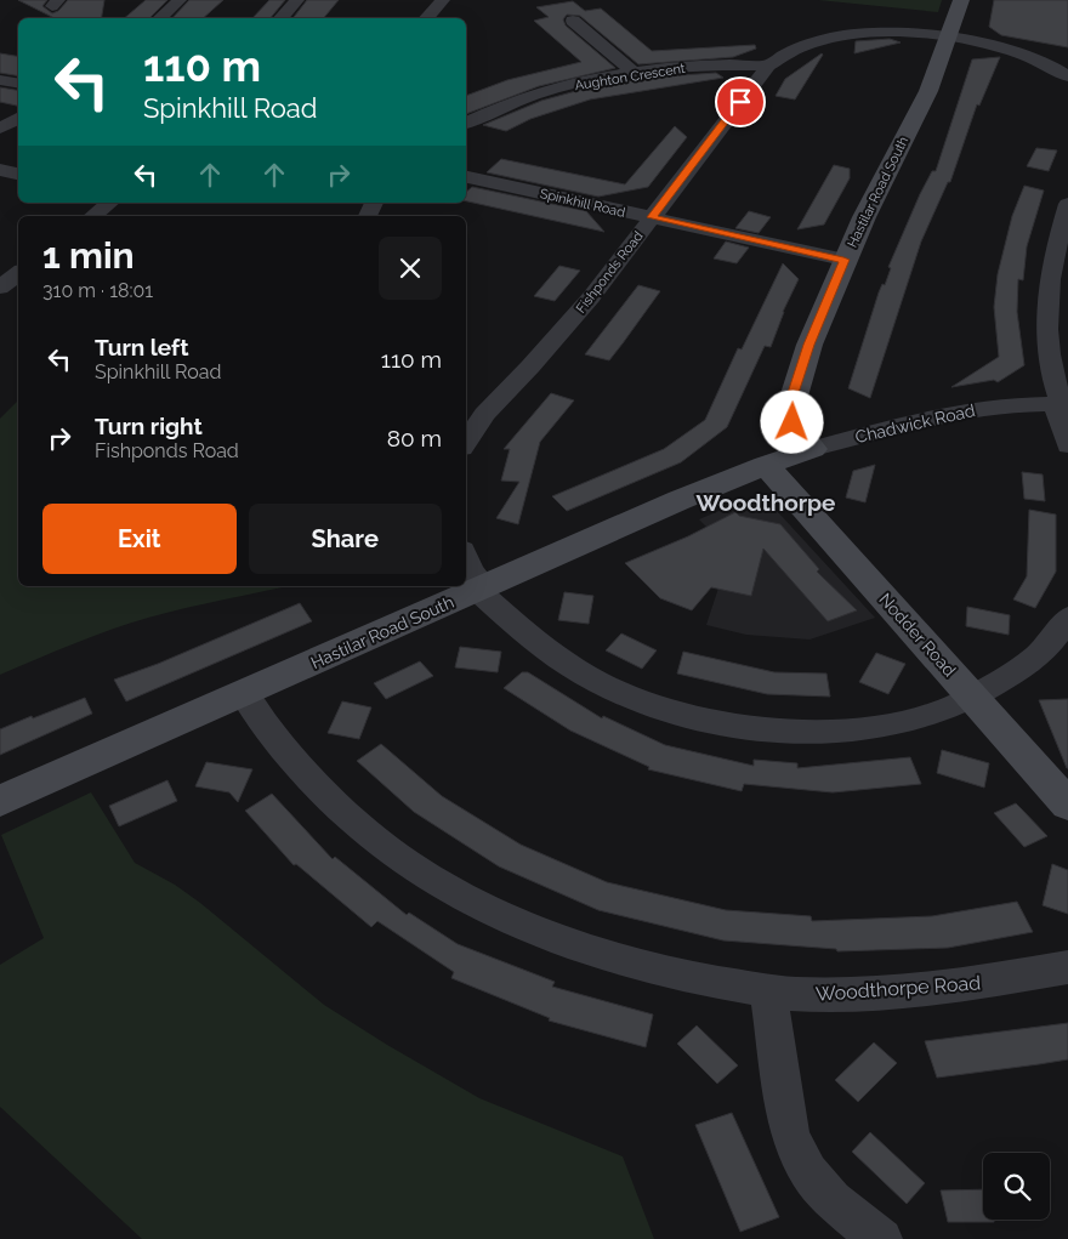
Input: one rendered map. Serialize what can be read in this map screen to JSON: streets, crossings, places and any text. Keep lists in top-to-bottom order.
{
  "streets": {
    "street": [
      "Aughton Crescent",
      "Hastilar Road South",
      "Spinkhill Road",
      "Fishponds Road",
      "Chadwick Road",
      "Nodder Road",
      "Woodthorpe Road"
    ]
  },
  "crossings": [
    ["Aughton Crescent", "Fishponds Road"],
    ["Hastilar Road South", "Spinkhill Road"],
    ["Hastilar Road South", "Fishponds Road"],
    ["Hastilar Road South", "Chadwick Road"],
    ["Hastilar Road South", "Nodder Road"],
    ["Hastilar Road South", "Woodthorpe Road"],
    ["Spinkhill Road", "Fishponds Road"],
    ["Chadwick Road", "Nodder Road"]
  ],
  "districts": ["Woodthorpe"],
  "page": {
    "turn": ["110 m", "Spinkhill Road"],
    "heading": ["1 min", "310 m · 18:01"],
    "list": [
      {
        "name": "Turn left",
        "note": "Spinkhill Road",
        "value": "110 m"
      },
      {
        "name": "Turn right",
        "note": "Fishponds Road",
        "value": "80 m"
      }
    ],
    "buttons": ["Exit", "Share"]
  }
}
